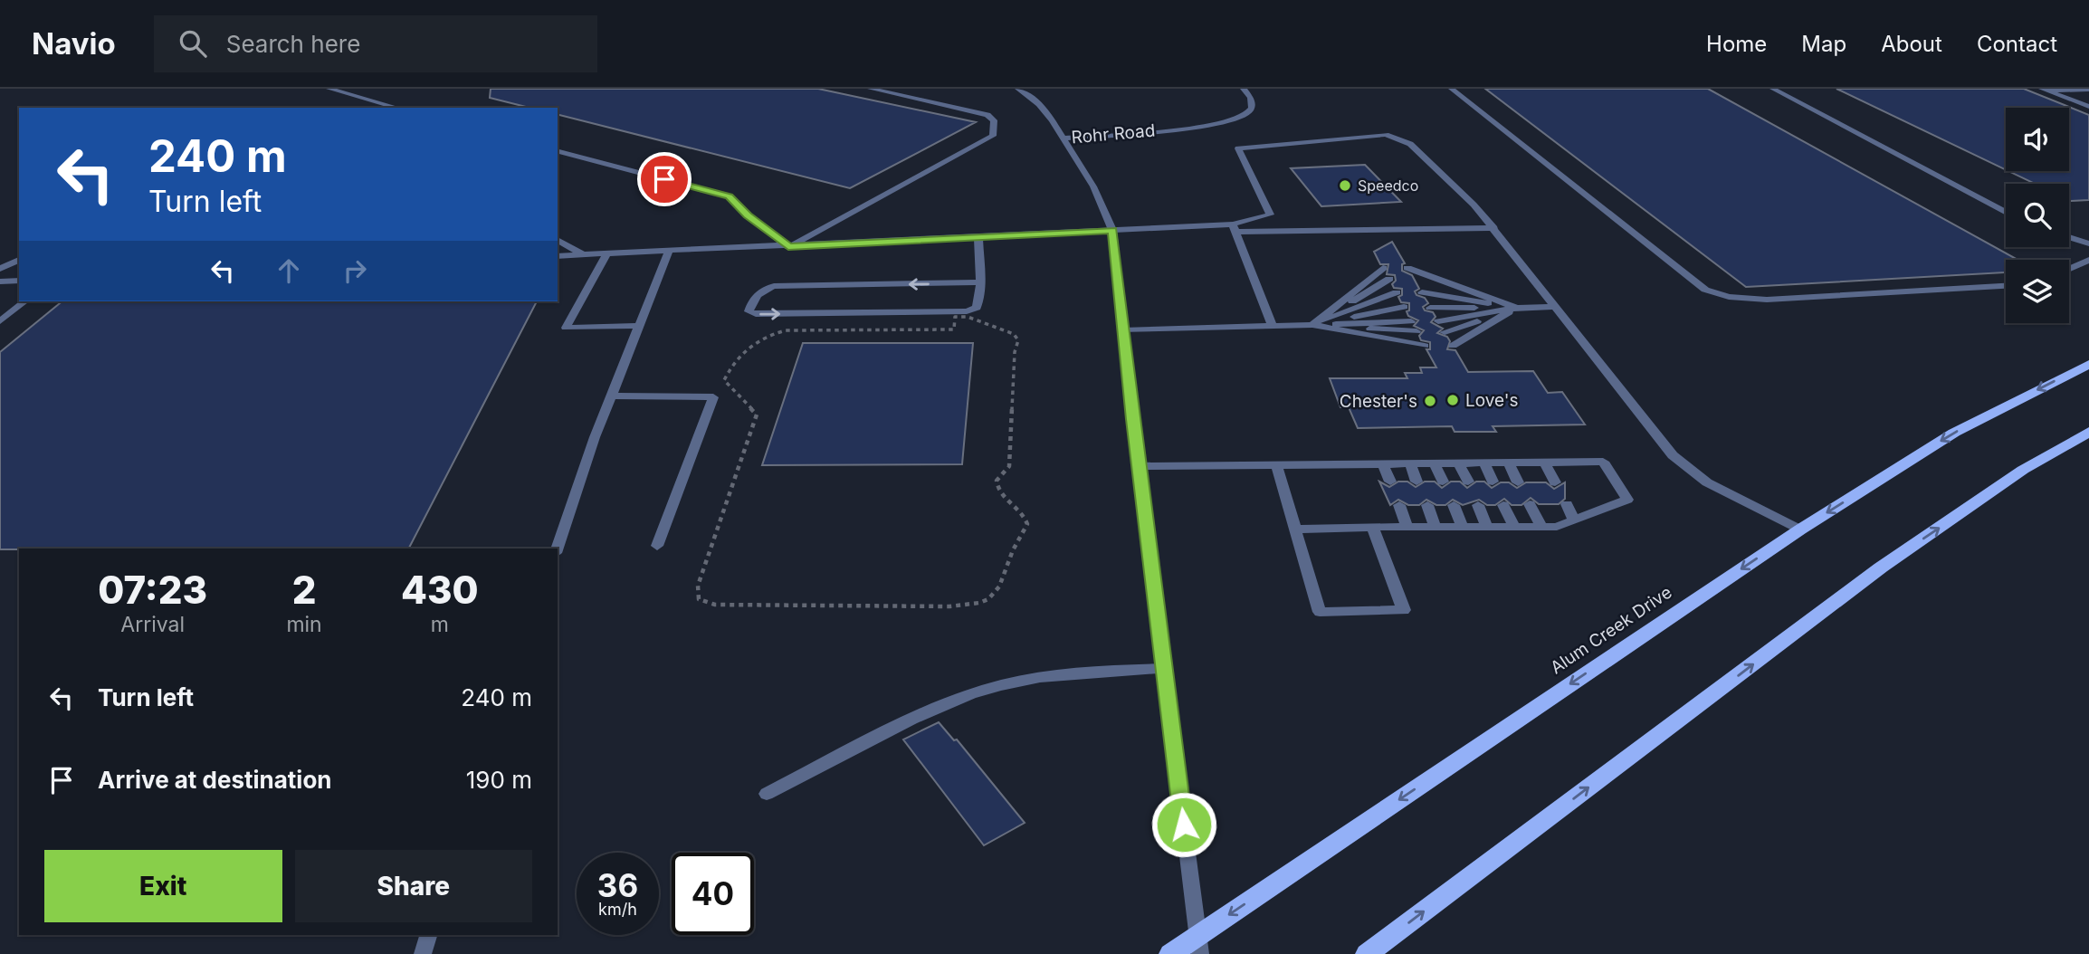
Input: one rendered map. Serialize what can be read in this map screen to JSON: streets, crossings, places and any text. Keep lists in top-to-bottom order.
{
  "streets": {
    "main road": ["Alum Creek Drive"],
    "street": ["Rohr Road"]
  },
  "crossings": [
    ["Rohr Road", "Alum Creek Drive"]
  ],
  "places": ["Speedco", "Love's", "Chester's"],
  "page": {
    "header": "Navio",
    "search": "Search here",
    "nav": [
      "Home",
      "Map",
      "About",
      "Contact"
    ],
    "turn": ["240 m", "Turn left"],
    "eta": [
      "07:23",
      "Arrival",
      "2",
      "min",
      "430",
      "m"
    ],
    "list": [
      {
        "name": "Turn left",
        "value": "240 m"
      },
      {
        "name": "Arrive at destination",
        "value": "190 m"
      }
    ],
    "buttons": ["Exit", "Share"],
    "speed": "36 km/h",
    "limit": "40"
  }
}
